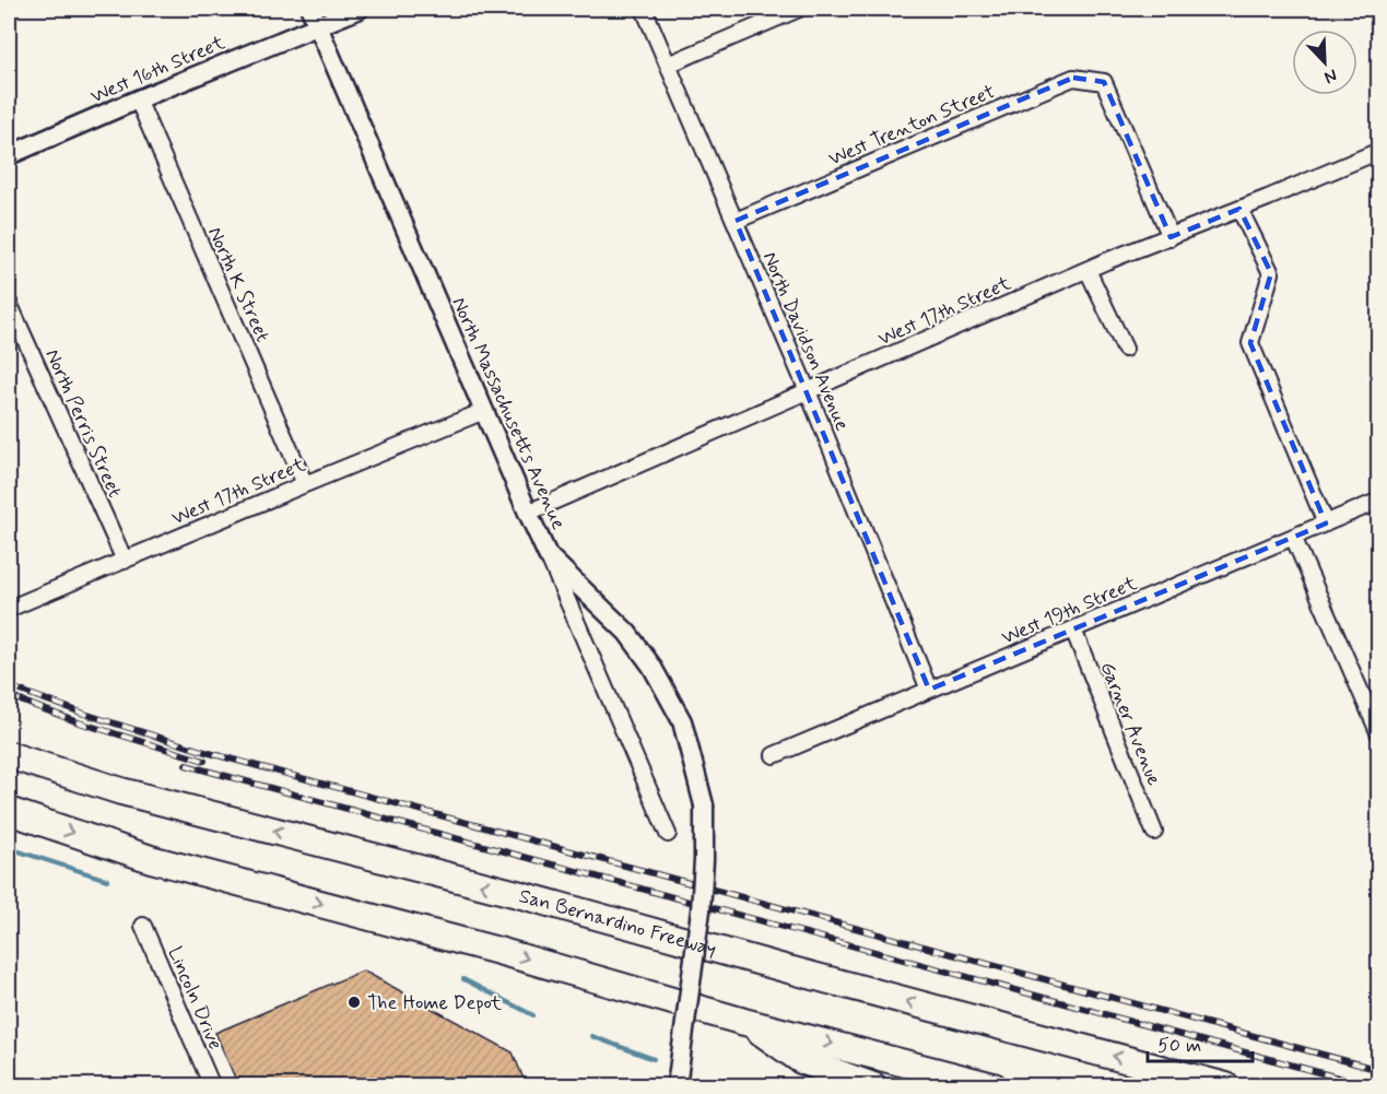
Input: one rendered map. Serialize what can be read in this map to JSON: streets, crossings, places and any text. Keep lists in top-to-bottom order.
{
  "streets": {
    "highway": ["San Bernardino Freeway"],
    "street": [
      "West 16th Street",
      "West Trenton Street",
      "North K Street",
      "West 17th Street",
      "North Davidson Avenue",
      "North Massachusetts Avenue",
      "North Perris Street",
      "West 19th Street",
      "Garner Avenue",
      "Lincoln Drive"
    ]
  },
  "crossings": [
    ["West 16th Street", "North K Street"],
    ["West 16th Street", "North Massachusetts Avenue"],
    ["West Trenton Street", "West 17th Street"],
    ["West Trenton Street", "North Davidson Avenue"],
    ["North K Street", "West 17th Street"],
    ["West 17th Street", "North Davidson Avenue"],
    ["West 17th Street", "North Massachusetts Avenue"],
    ["West 17th Street", "North Perris Street"],
    ["North Davidson Avenue", "West 19th Street"],
    ["West 19th Street", "Garner Avenue"]
  ],
  "places": ["The Home Depot"],
  "scale_bar": "50 m",
  "north": "bottom right"
}
